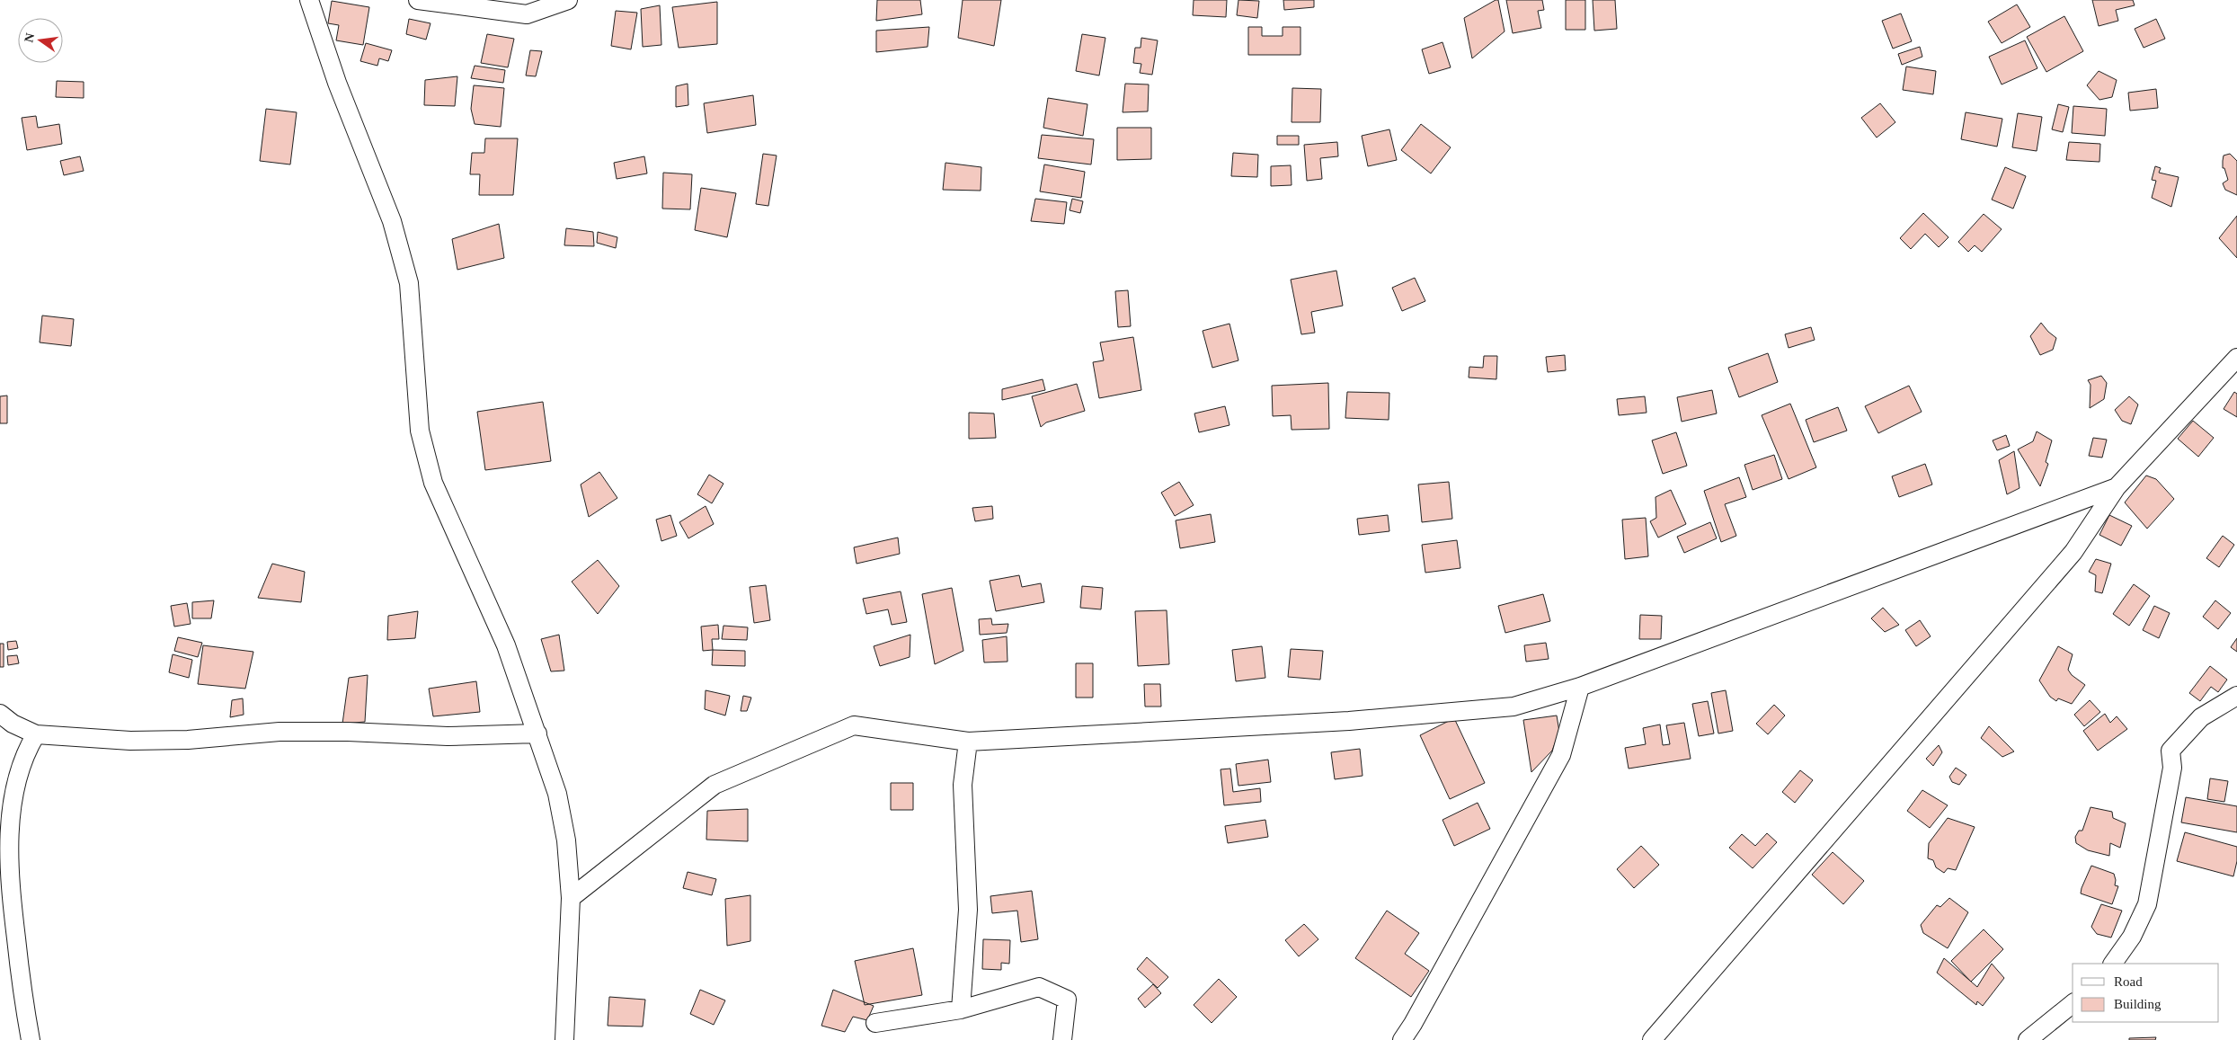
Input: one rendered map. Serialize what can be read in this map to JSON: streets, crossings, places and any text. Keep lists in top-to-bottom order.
{
  "legend": ["Road", "Building"],
  "north": "left"
}
